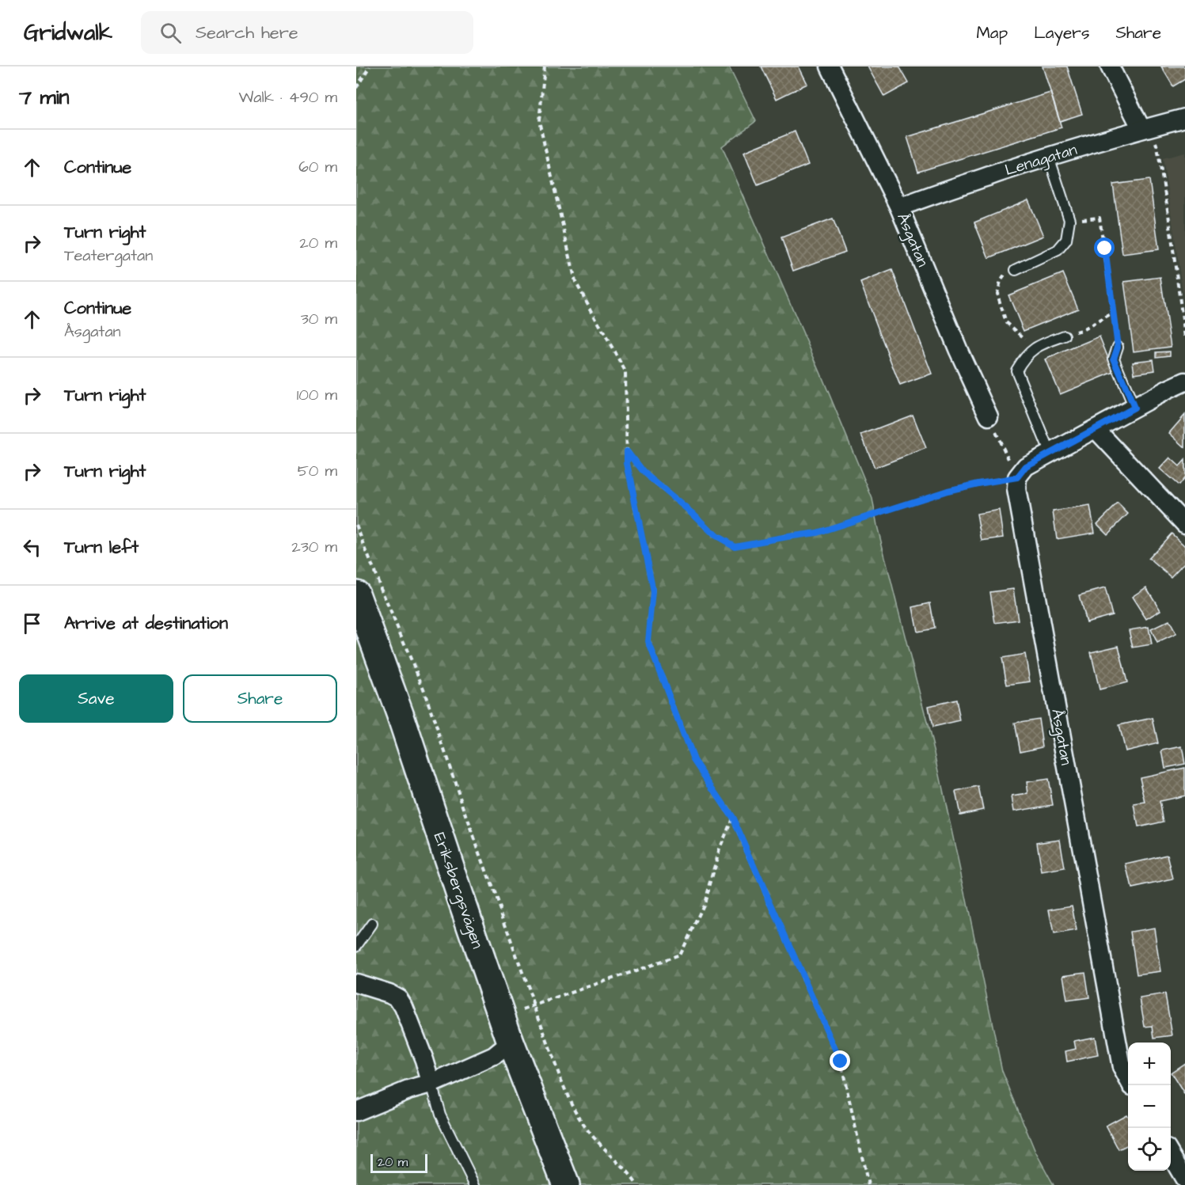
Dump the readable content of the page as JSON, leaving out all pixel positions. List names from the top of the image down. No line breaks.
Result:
{"streets":{"main road":["Eriksbergsvägen"],"street":["Lenagatan","Åsgatan"]},"crossings":[["Lenagatan","Åsgatan"]],"scale_bar":"20 m","page":{"header":"Gridwalk","search":"Search here","nav":["Map","Layers","Share"],"heading":["7 min","Walk · 490 m"],"list":[["Continue","60 m"],["Turn right","Teatergatan","20 m"],["Continue","Åsgatan","30 m"],["Turn right","100 m"],["Turn right","50 m"],["Turn left","230 m"],"Arrive at destination"],"buttons":["Save","Share"],"map_buttons":["+","−"],"scale":"20 m"}}
